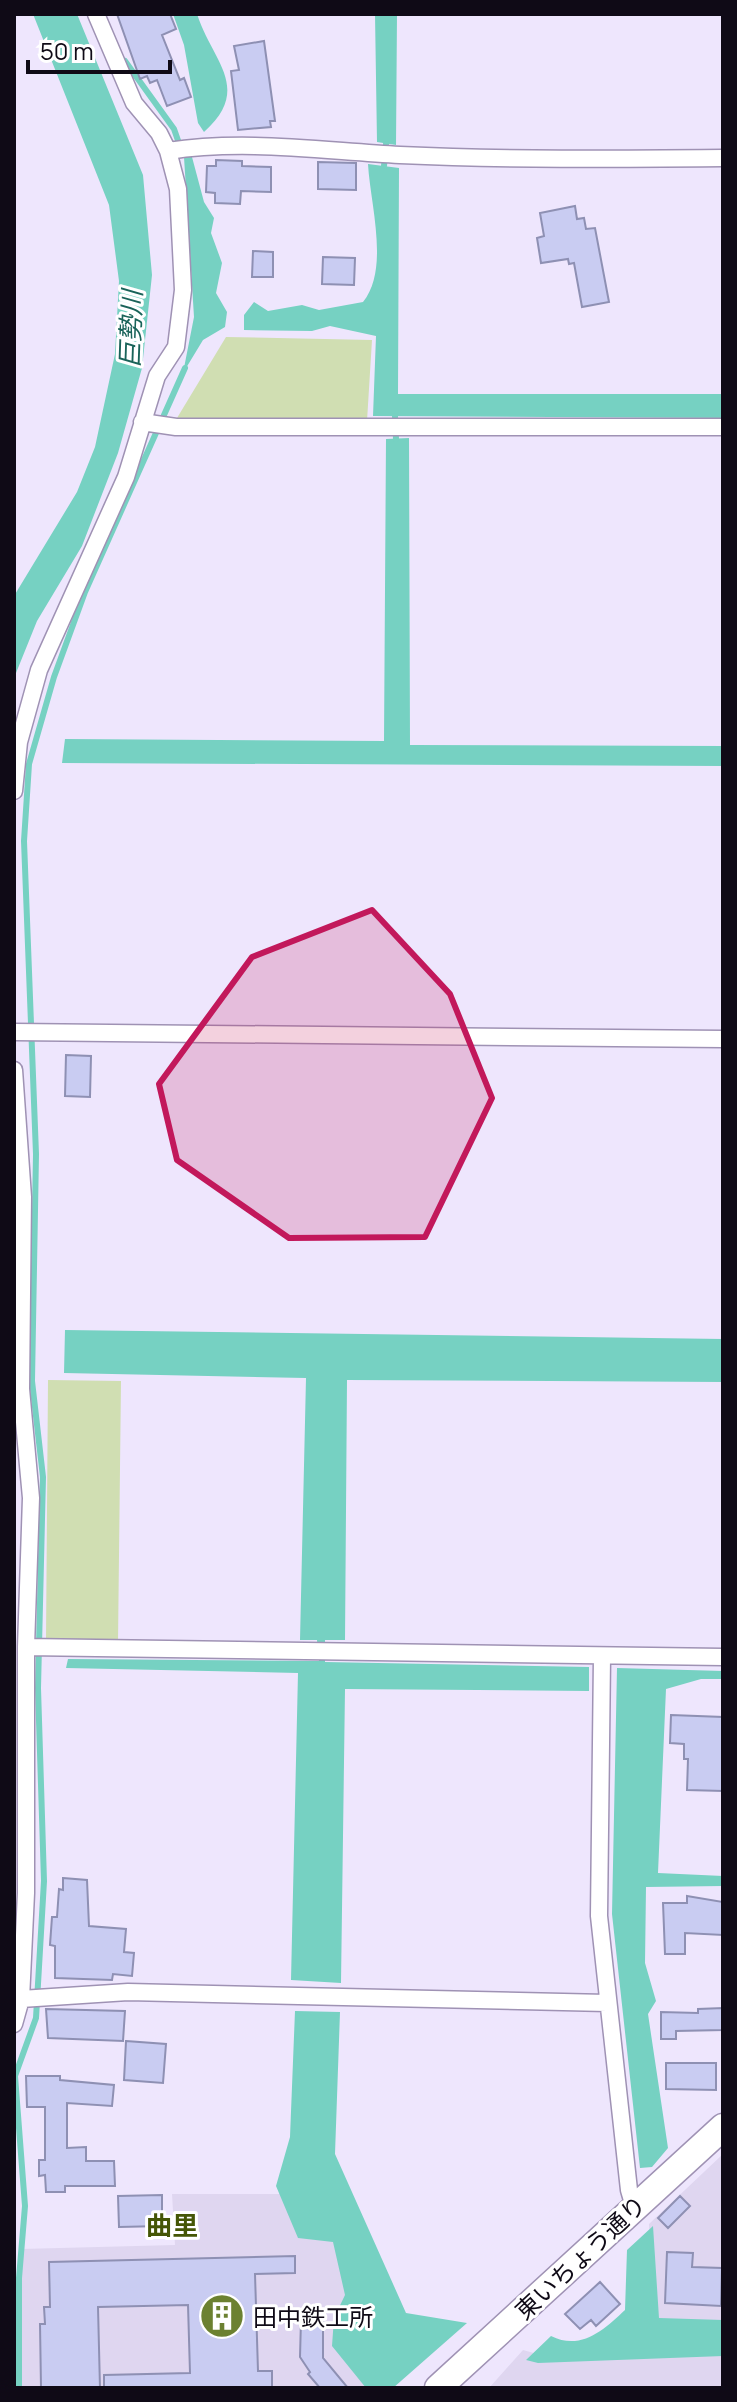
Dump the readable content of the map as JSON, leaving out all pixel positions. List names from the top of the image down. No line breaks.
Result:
{"streets":{"main road":["東いちょう通り"]},"districts":["曲里"],"water":["巨勢川"],"places":{"building":["田中鉄工所"]},"scale_bar":"50 m"}
